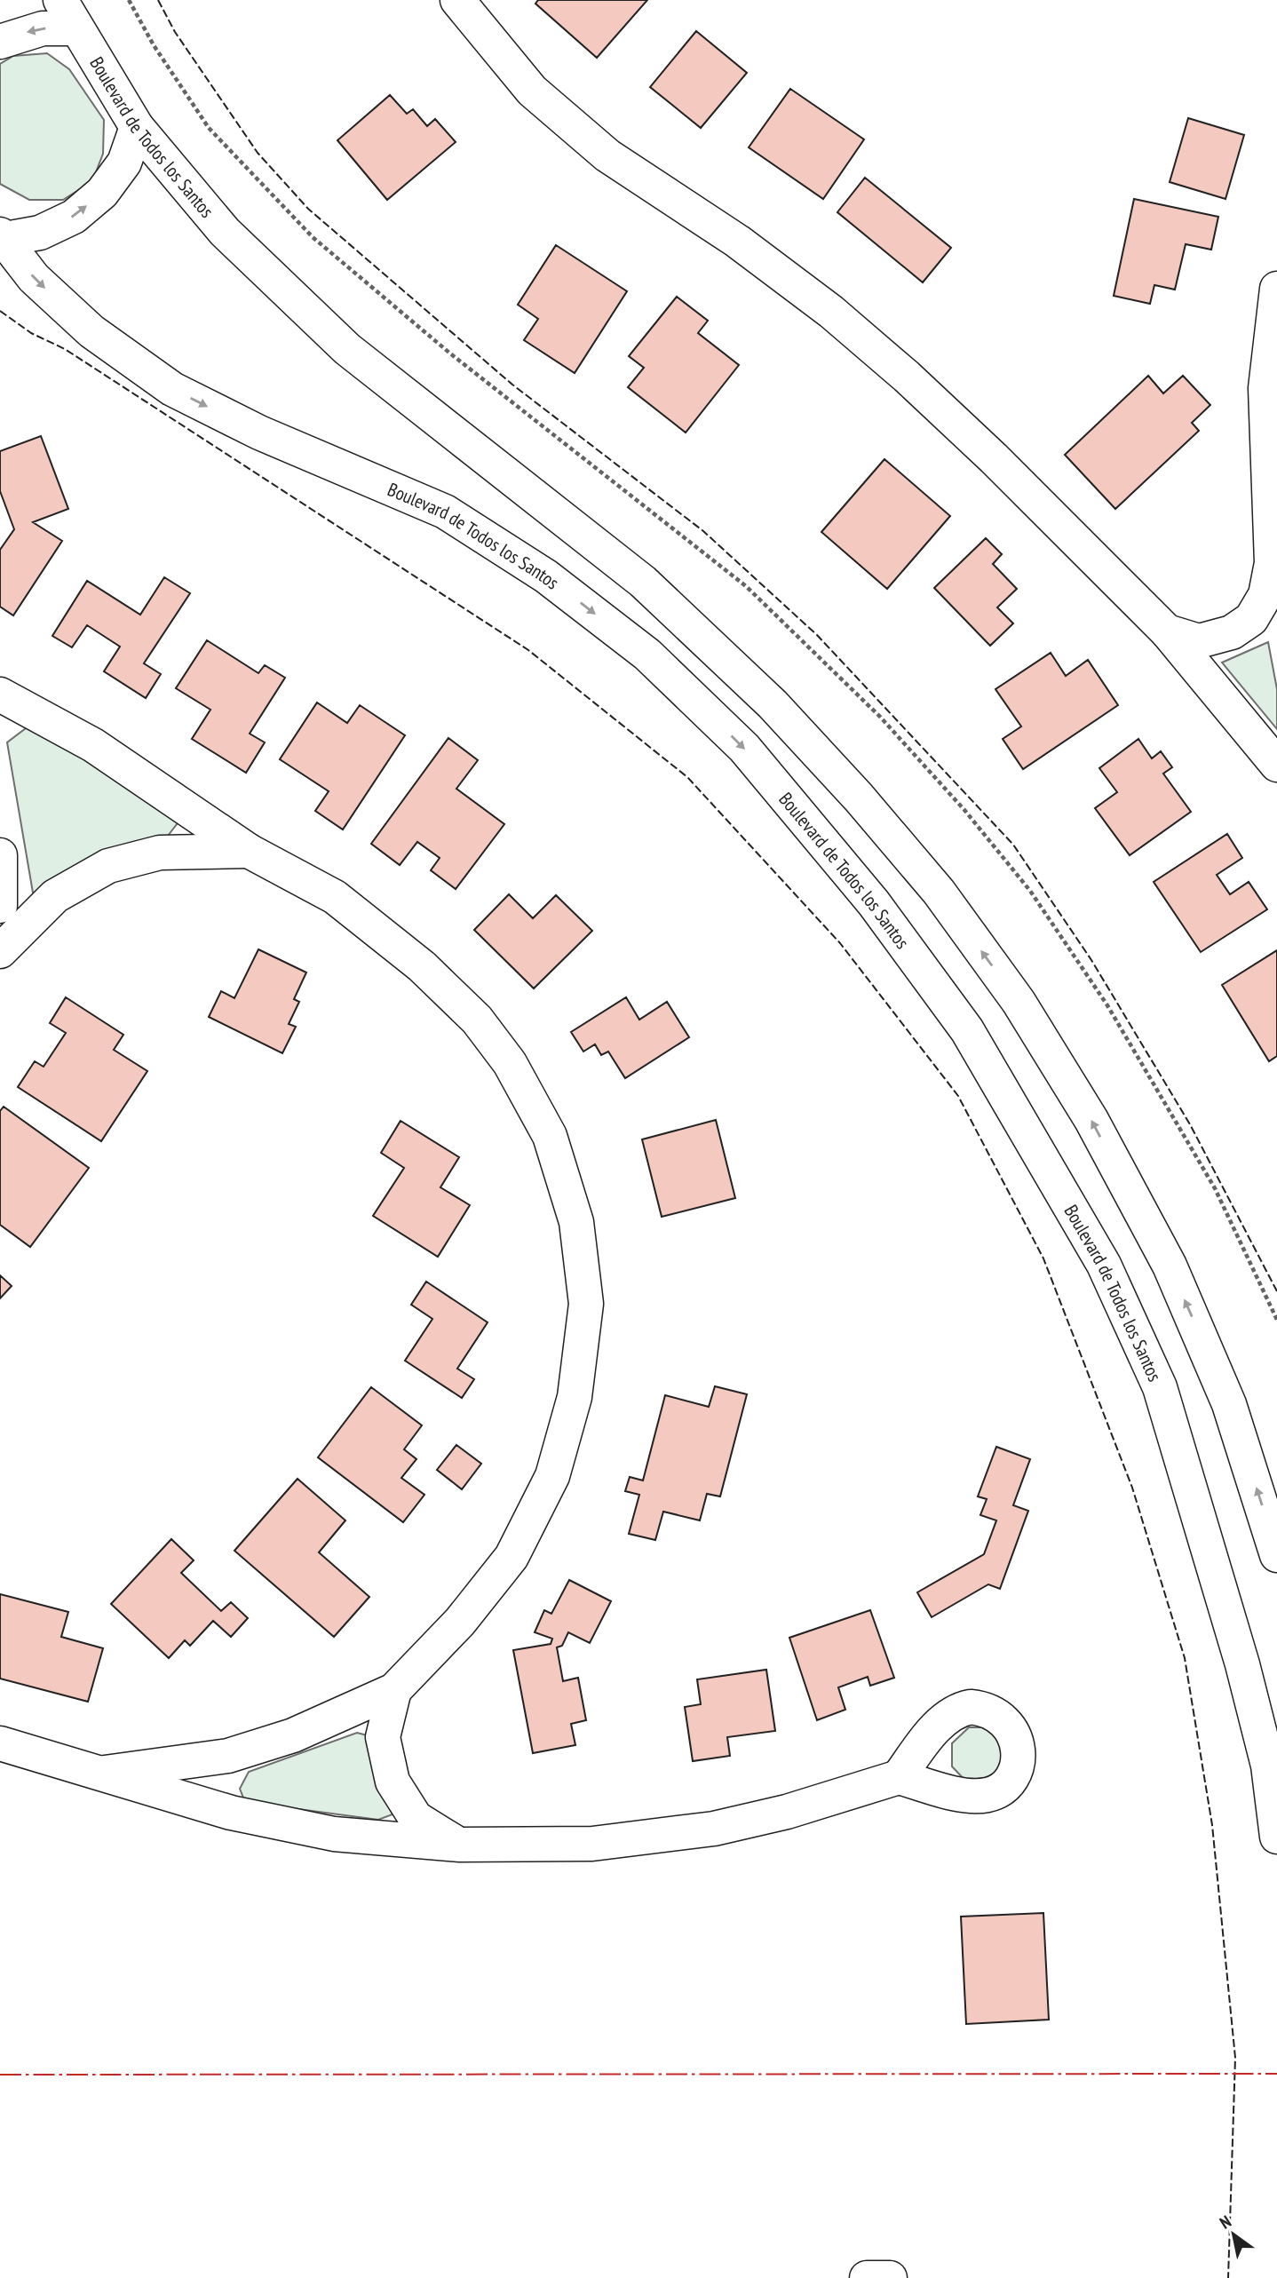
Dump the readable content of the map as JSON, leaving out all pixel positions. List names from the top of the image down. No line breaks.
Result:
{"streets":{"street":["Boulevard de Todos los Santos"]},"north":"top left"}
